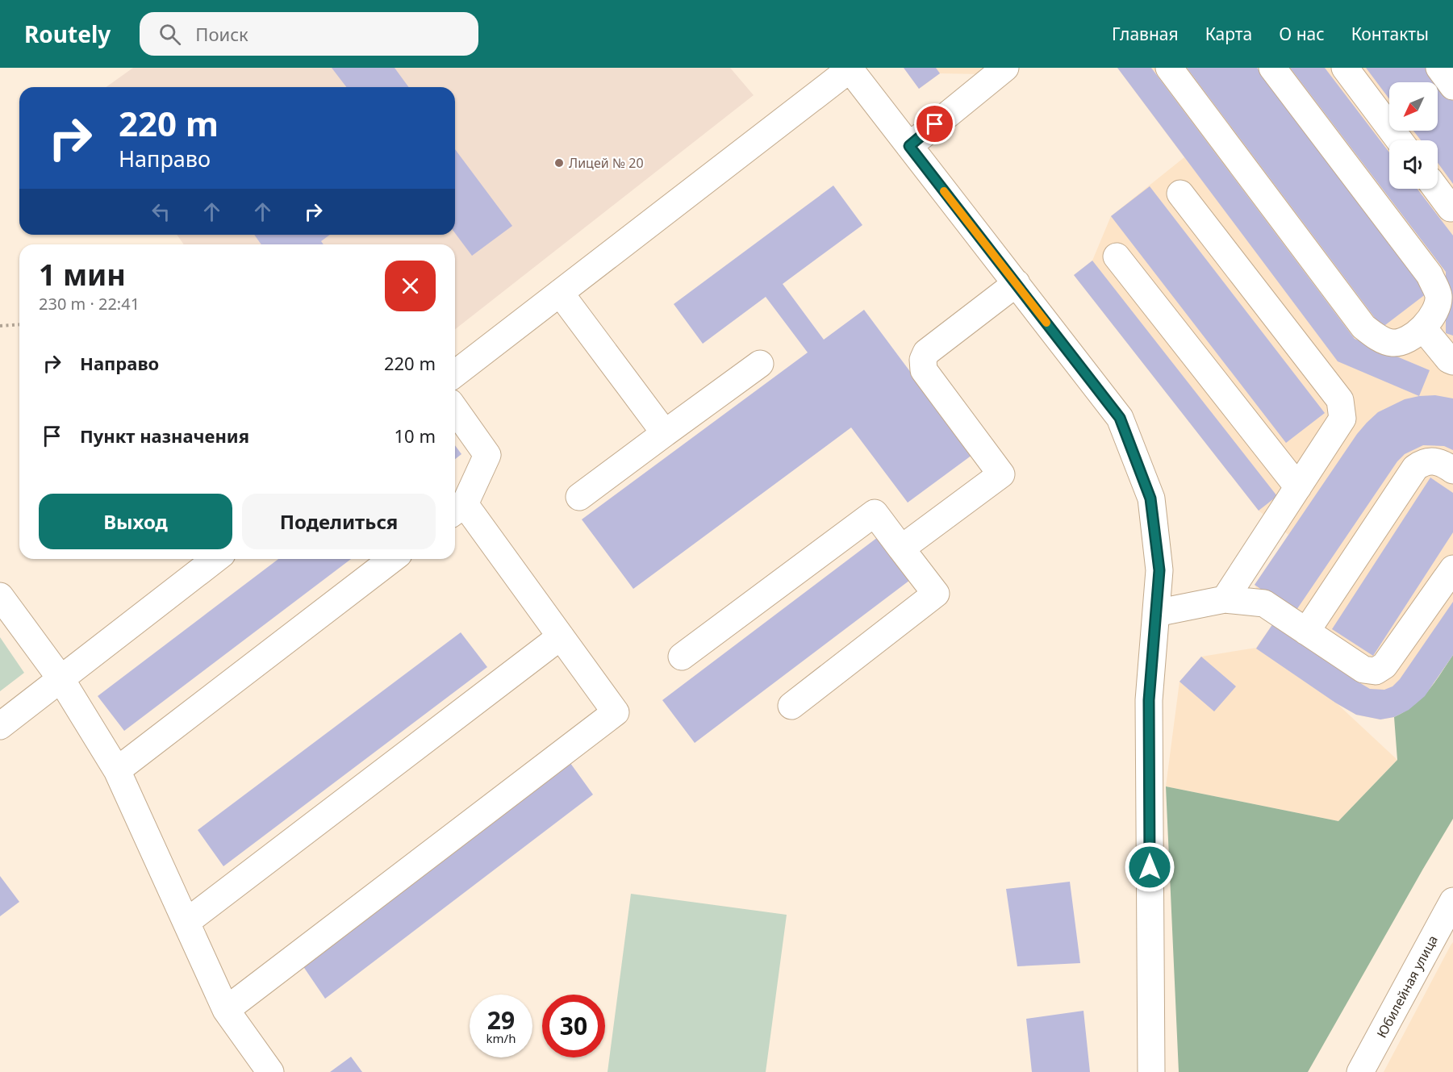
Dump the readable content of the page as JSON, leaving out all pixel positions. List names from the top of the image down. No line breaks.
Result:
{"streets":{"street":["Юбилейная улица"]},"places":["Лицей № 20"],"north":"bottom left","page":{"header":"Routely","search":"Поиск","nav":["Главная","Карта","О нас","Контакты"],"turn":["220 m","Направо"],"heading":["1 мин","230 m · 22:41"],"list":[{"name":"Направо","value":"220 m"},{"name":"Пункт назначения","value":"10 m"}],"buttons":["Выход","Поделиться"],"speed":"29 km/h","limit":"30"}}
